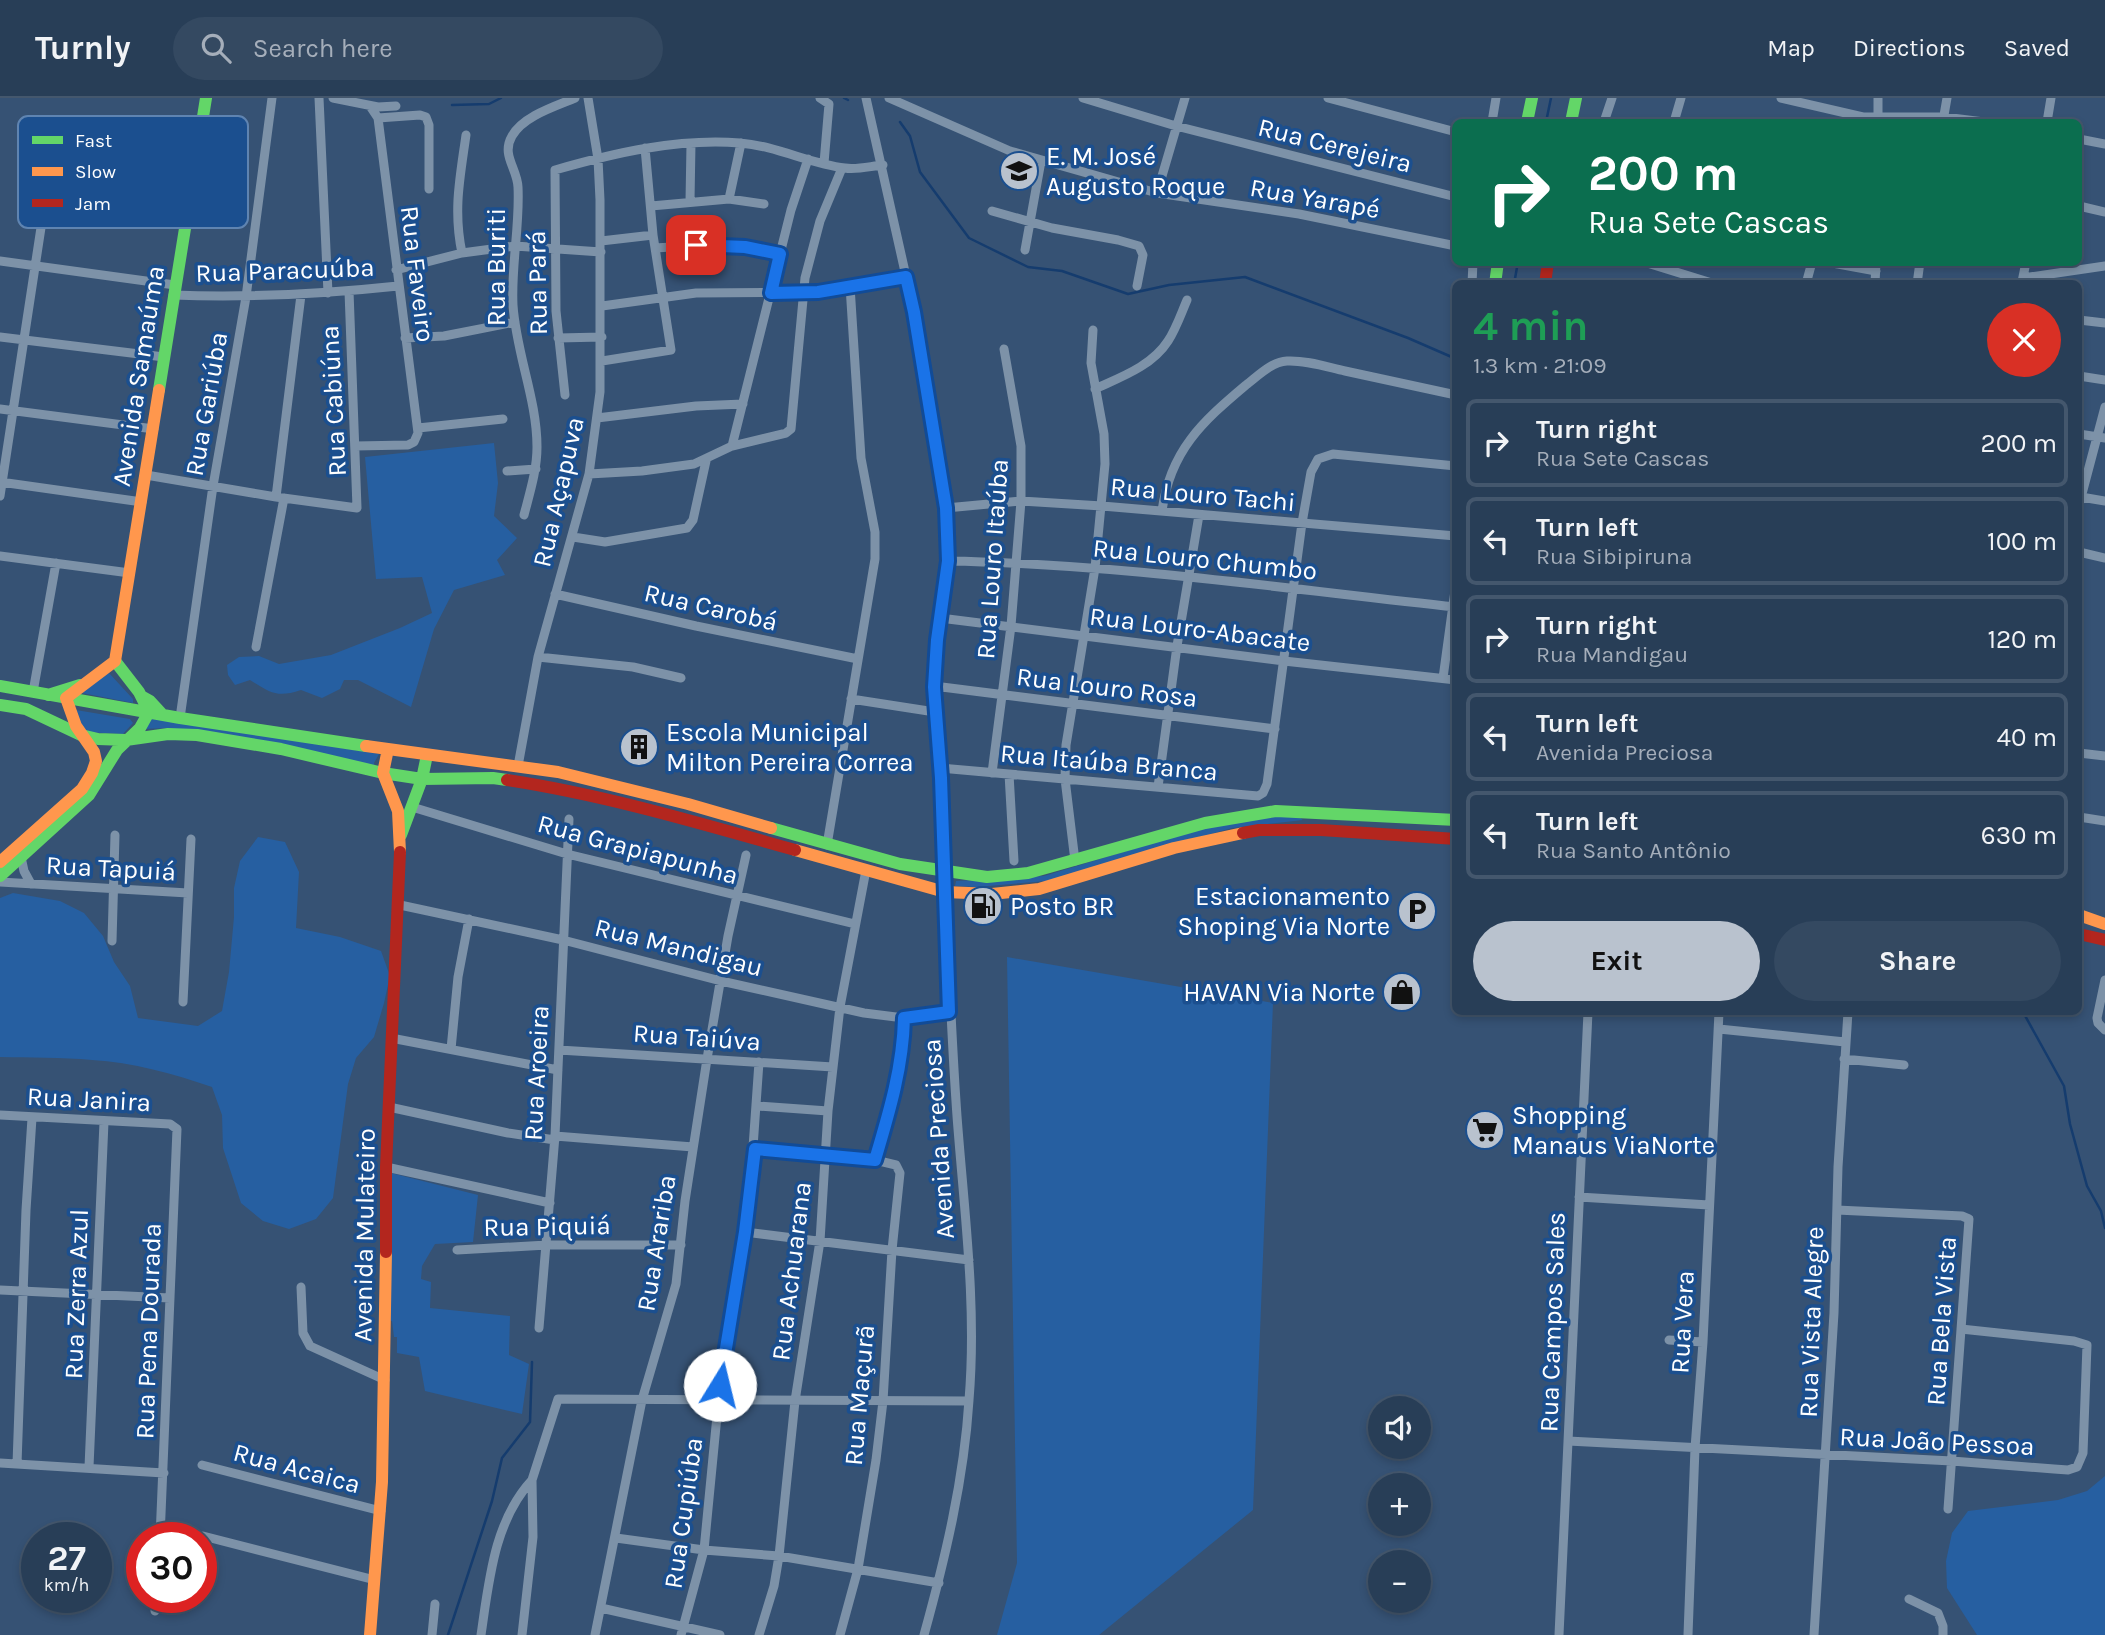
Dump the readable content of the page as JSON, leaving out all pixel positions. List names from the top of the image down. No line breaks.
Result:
{"streets":{"main road":["Avenida Samaúma","Avenida Mulateiro"],"street":["Rua Cerejeira","Rua Yarapé","Rua Buriti","Rua Paracuúba","Rua Faveiro","Rua Pará","Rua Cabiúna","Rua Gariúba","Rua Açapuva","Rua Louro Tachi","Rua Louro Itaúba","Rua Louro Chumbo","Rua Carobá","Rua Louro-Abacate","Rua Louro Rosa","Rua Itaúba Branca","Rua Grapiapunha","Rua Tapuiá","Rua Mandigau","Rua Taiúva","Rua Aroeira","Rua Janira","Avenida Preciosa","Rua Piquiá","Rua Arariba","Rua Achuarana","Rua Zerra Azul","Rua Bela Vista","Rua Campos Sales","Rua Vera","Rua Vista Alegre","Rua Pena Dourada","Rua Maçurã","Rua João Pessoa","Rua Acaica","Rua Cupiúba"]},"crossings":[["Rua Paracuúba","Rua Faveiro"],["Rua Paracuúba","Avenida Samaúma"],["Rua Paracuúba","Rua Cabiúna"],["Rua Paracuúba","Rua Gariúba"],["Rua Pará","Rua Açapuva"],["Rua Açapuva","Rua Carobá"],["Rua Louro Tachi","Rua Louro Itaúba"],["Rua Louro Tachi","Avenida Preciosa"],["Rua Louro Itaúba","Rua Louro Chumbo"],["Rua Louro Itaúba","Rua Louro-Abacate"],["Rua Louro Itaúba","Rua Louro Rosa"],["Rua Louro Itaúba","Rua Itaúba Branca"],["Rua Louro Chumbo","Avenida Preciosa"],["Rua Louro-Abacate","Avenida Preciosa"],["Rua Louro Rosa","Avenida Preciosa"],["Rua Itaúba Branca","Avenida Preciosa"],["Rua Grapiapunha","Rua Aroeira"],["Rua Grapiapunha","Avenida Mulateiro"],["Rua Grapiapunha","Rua Arariba"],["Rua Grapiapunha","Rua Achuarana"],["Rua Mandigau","Rua Aroeira"],["Rua Mandigau","Avenida Preciosa"],["Rua Mandigau","Avenida Mulateiro"],["Rua Mandigau","Rua Arariba"],["Rua Mandigau","Rua Achuarana"],["Rua Taiúva","Rua Aroeira"],["Rua Taiúva","Rua Arariba"],["Rua Taiúva","Rua Achuarana"],["Rua Taiúva","Rua Cupiúba"],["Rua Aroeira","Rua Piquiá"],["Rua Janira","Rua Zerra Azul"],["Rua Janira","Rua Pena Dourada"],["Rua Piquiá","Rua Arariba"],["Avenida Mulateiro","Rua Acaica"],["Rua Bela Vista","Rua Vista Alegre"],["Rua Bela Vista","Rua João Pessoa"],["Rua Campos Sales","Rua João Pessoa"],["Rua Vera","Rua João Pessoa"],["Rua Vista Alegre","Rua João Pessoa"]],"places":{"school or university":["E. M. José Augusto Roque"],"building":["Escola Municipal Milton Pereira Correa"],"fuel station":["Posto BR"],"parking":["Estacionamento Shoping Via Norte"],"shop":["HAVAN Via Norte"],"supermarket":["Shopping Manaus ViaNorte"]},"legend":["Fast","Slow","Jam"],"page":{"header":"Turnly","search":"Search here","nav":["Map","Directions","Saved"],"turn":["200 m","Rua Sete Cascas"],"heading":["4 min","1.3 km · 21:09"],"list":[{"name":"Turn right","note":"Rua Sete Cascas","value":"200 m"},{"name":"Turn left","note":"Rua Sibipiruna","value":"100 m"},{"name":"Turn right","note":"Rua Mandigau","value":"120 m"},{"name":"Turn left","note":"Avenida Preciosa","value":"40 m"},{"name":"Turn left","note":"Rua Santo Antônio","value":"630 m"}],"buttons":["Exit","Share"],"map_buttons":["+","−"],"speed":"27 km/h","limit":"30"}}
